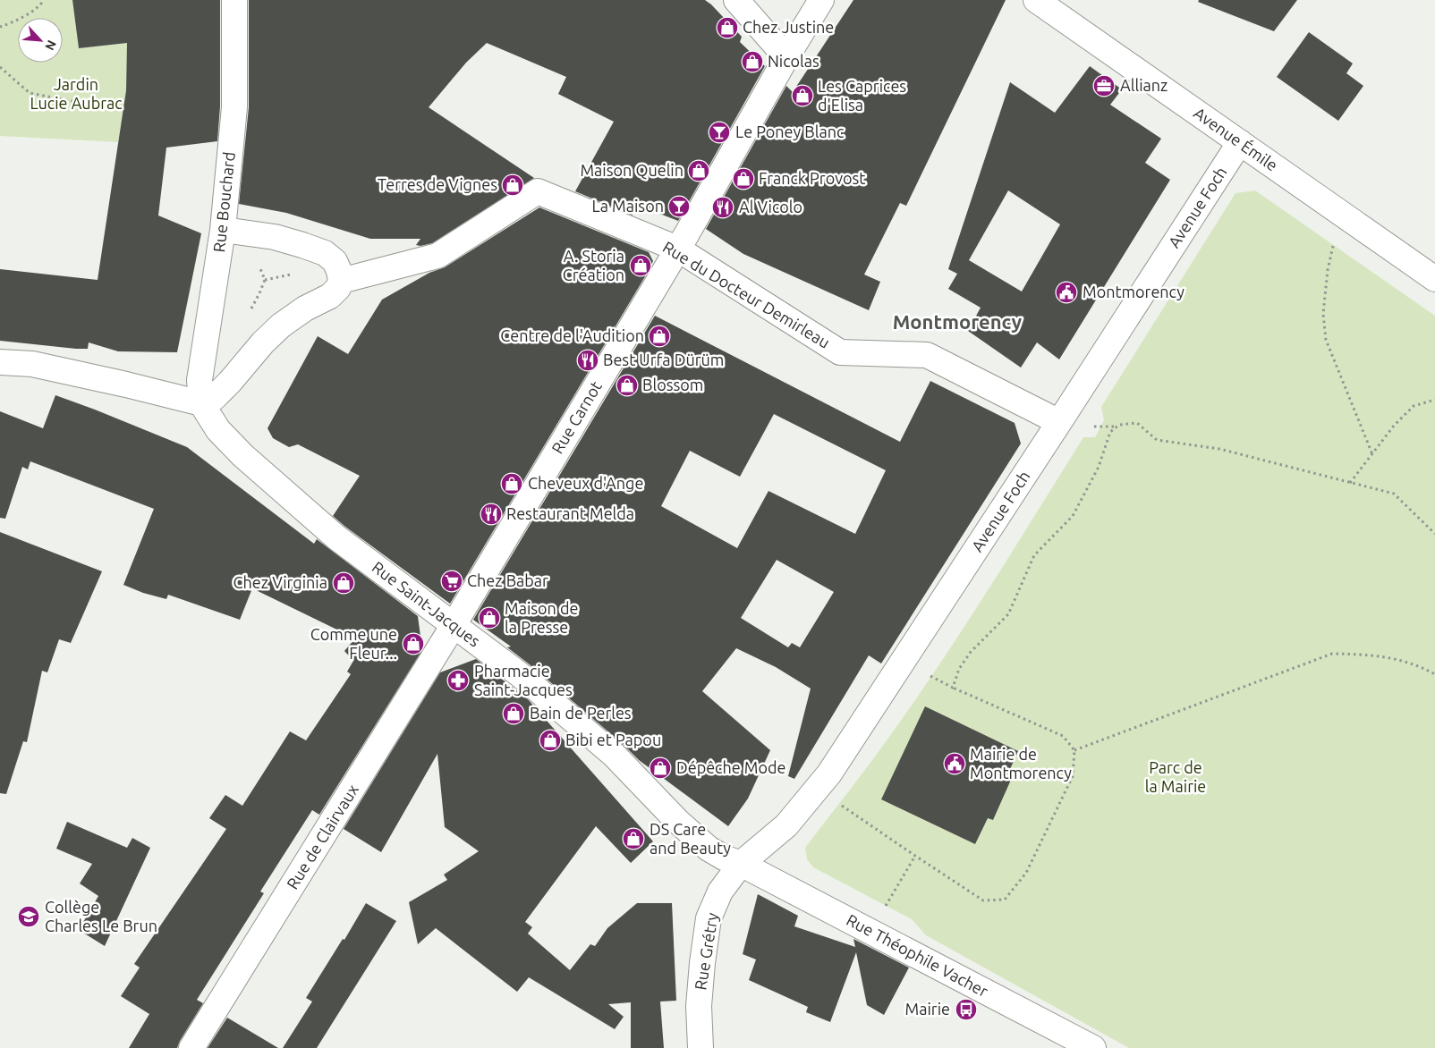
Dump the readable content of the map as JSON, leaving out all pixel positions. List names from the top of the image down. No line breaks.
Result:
{"streets":{"street":["Avenue Émile","Rue Bouchard","Avenue Foch","Rue du Docteur Demirleau","Rue Carnot","Rue Saint-Jacques","Rue de Clairvaux","Rue Grétry","Rue Théophile Vacher"]},"crossings":[["Avenue Émile","Avenue Foch"],["Rue Bouchard","Rue Saint-Jacques"],["Avenue Foch","Rue du Docteur Demirleau"],["Avenue Foch","Rue Saint-Jacques"],["Avenue Foch","Rue Grétry"],["Avenue Foch","Rue Théophile Vacher"],["Rue du Docteur Demirleau","Rue Carnot"],["Rue Carnot","Rue Saint-Jacques"],["Rue Carnot","Rue de Clairvaux"],["Rue Saint-Jacques","Rue de Clairvaux"],["Rue Saint-Jacques","Rue Grétry"],["Rue Saint-Jacques","Rue Théophile Vacher"],["Rue Grétry","Rue Théophile Vacher"]],"districts":["Montmorency"],"parks":["Jardin Lucie Aubrac","Parc de la Mairie"],"places":{"shop":["Chez Justine","Nicolas","Les Caprices d'Elisa","Maison Quelin","Franck Provost","Terres de Vignes","A. Storia Création","Centre de l'Audition","Blossom","Cheveux d'Ange","Chez Virginia","Maison de la Presse","Comme une Fleur...","Bain de Perles","Bibi et Papou","Dépêche Mode","DS Care and Beauty"],"office":["Allianz"],"bar":["Le Poney Blanc","La Maison"],"restaurant":["Al Vicolo","Best Urfa Dürüm","Restaurant Melda"],"public building":["Montmorency","Mairie de Montmorency"],"supermarket":["Chez Babar"],"pharmacy":["Pharmacie Saint-Jacques"],"school or university":["Collège Charles Le Brun"],"bus stop":["Mairie"]},"north":"bottom right"}
